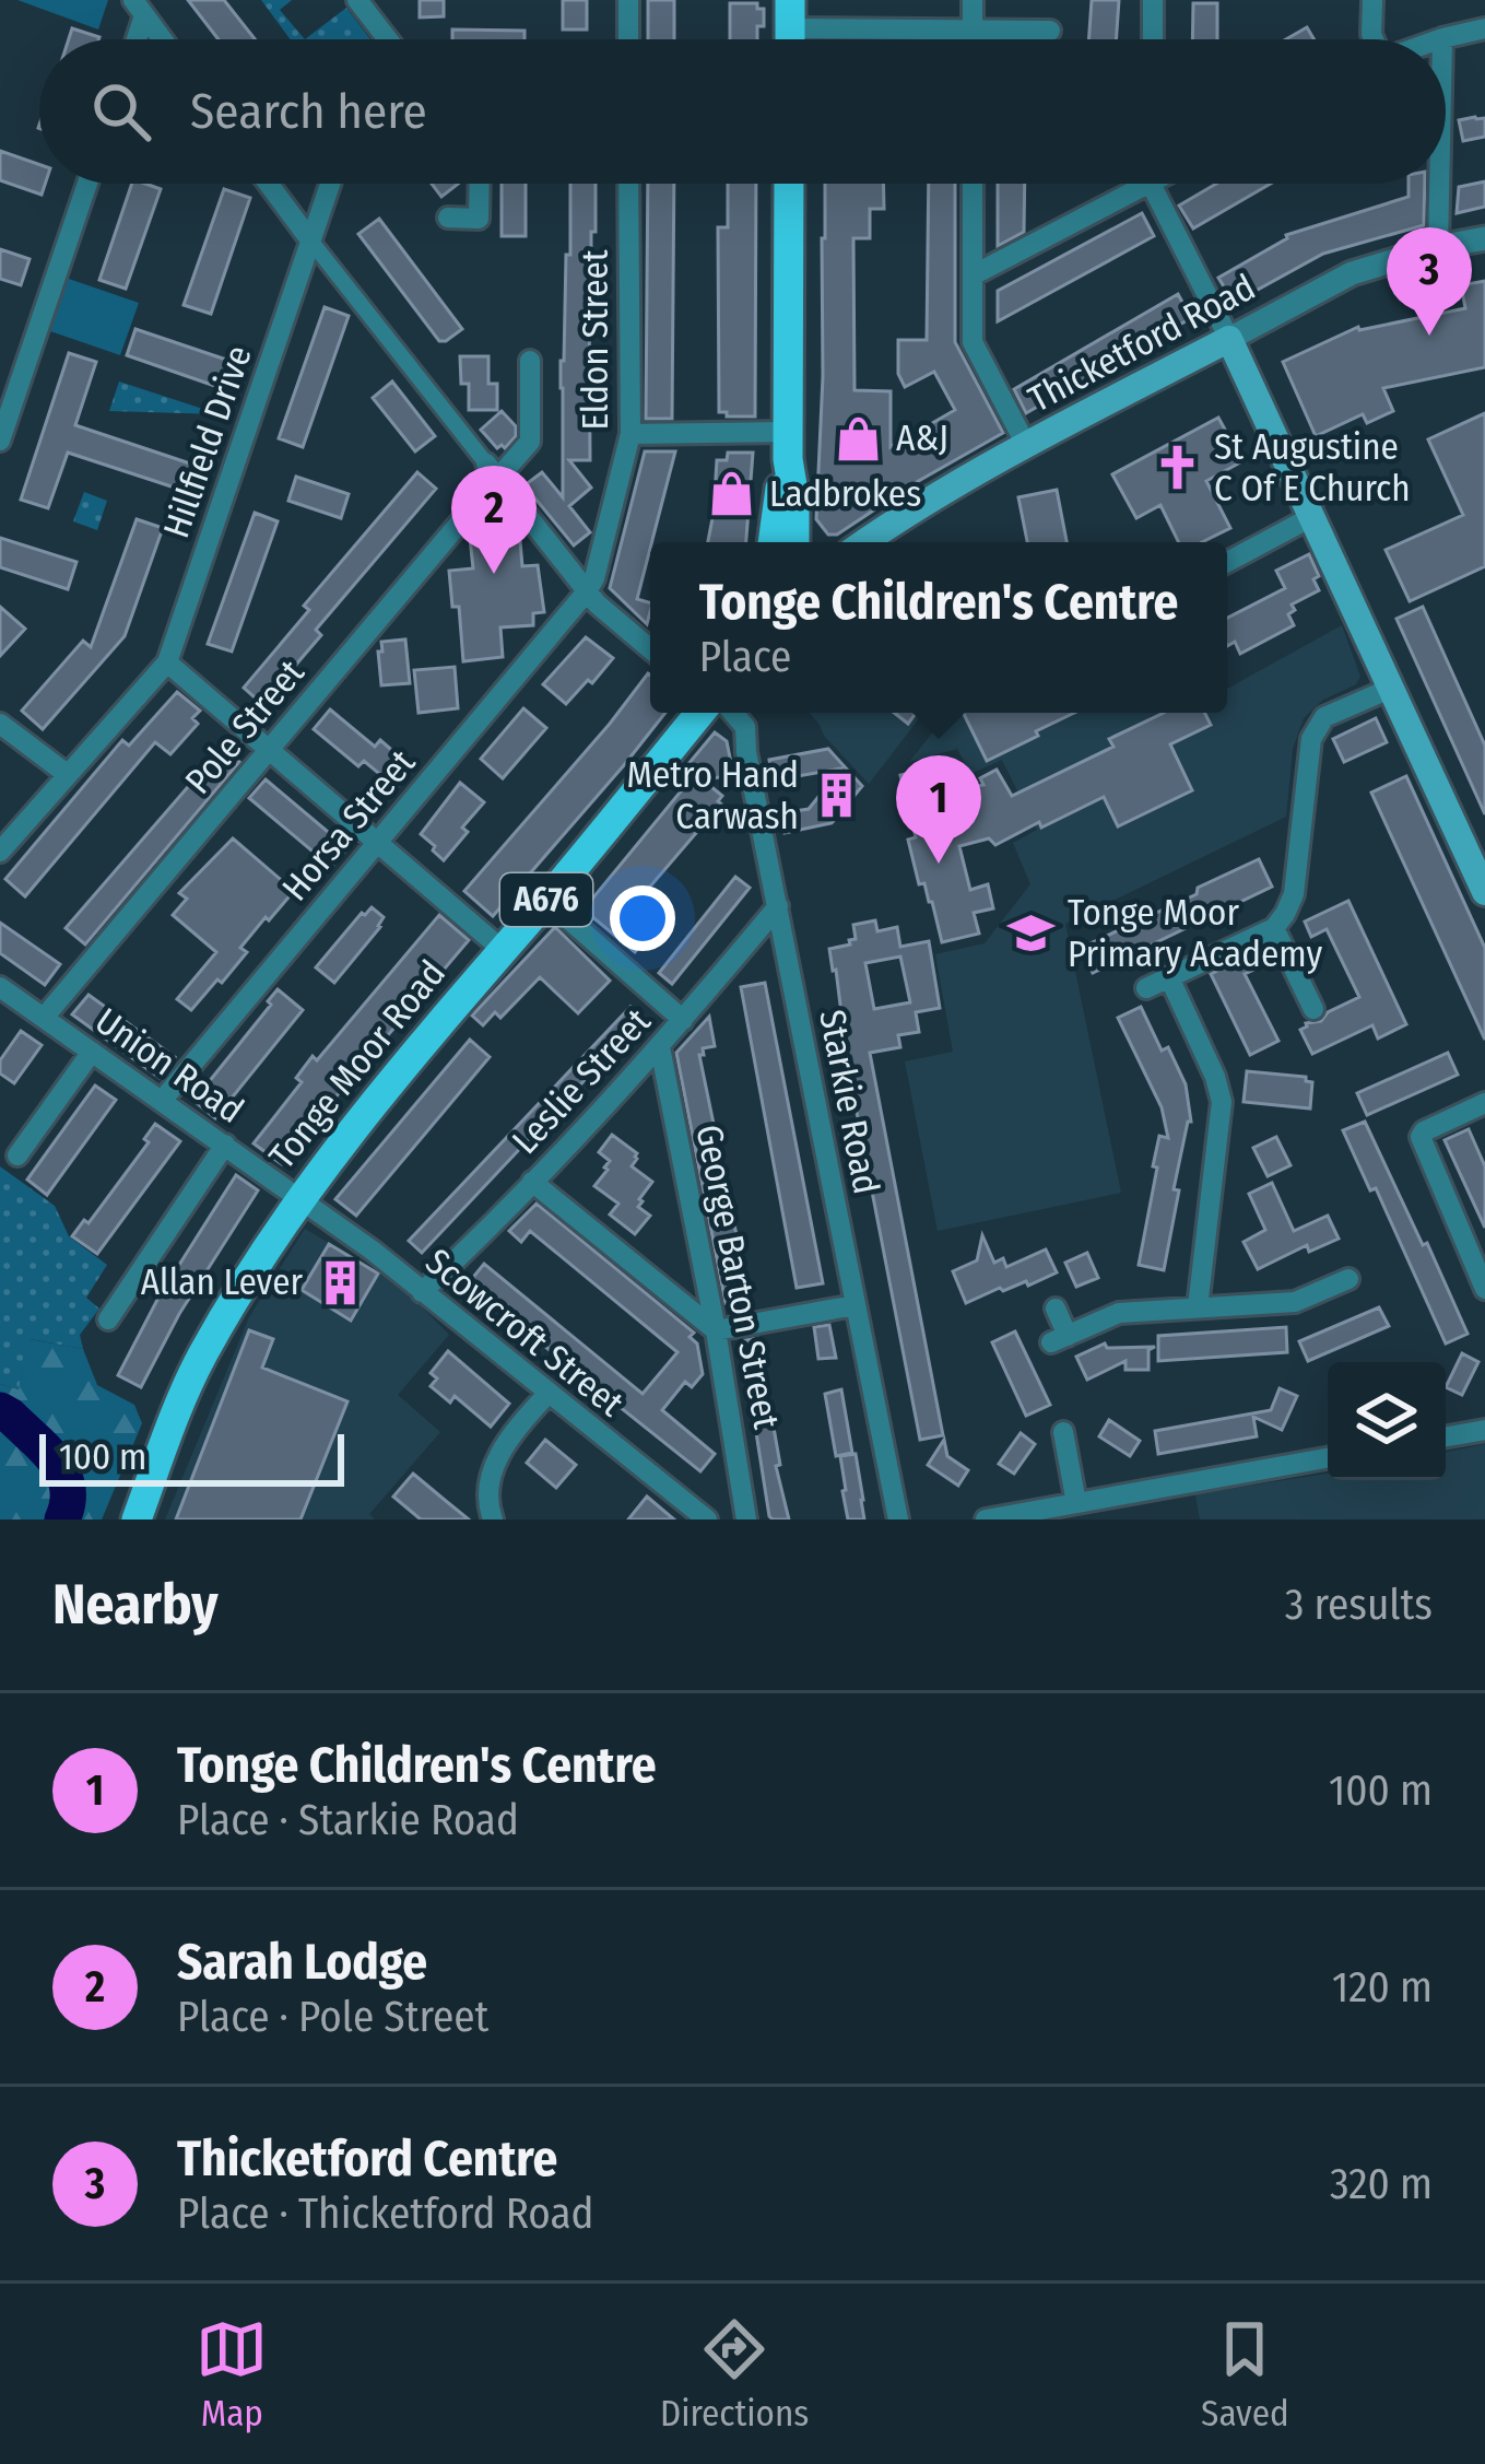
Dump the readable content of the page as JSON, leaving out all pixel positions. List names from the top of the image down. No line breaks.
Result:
{"streets":{"main road":["Thicketford Road","A676","Tonge Moor Road"],"street":["Eldon Street","Hillfield Drive","Pole Street","Horsa Street","Union Road","Leslie Street","Starkie Road","George Barton Street","Scowcroft Street"]},"crossings":[["Eldon Street","Horsa Street"],["Pole Street","Union Road"],["Horsa Street","Union Road"],["Tonge Moor Road","Union Road"],["Tonge Moor Road","Scowcroft Street"],["Union Road","Scowcroft Street"],["Leslie Street","Starkie Road"],["Leslie Street","George Barton Street"],["Leslie Street","Scowcroft Street"]],"places":{"shop":["A&J","Ladbrokes"],"church":["St Augustine C Of E Church"],"building":["Metro Hand Carwash","Allan Lever"],"school or university":["Tonge Moor Primary Academy"]},"scale_bar":"100 m","page":{"search":"Search here","pins":["3","2","1"],"popup":["Tonge Children's Centre","Place"],"scale":"100 m","heading":["Nearby","3 results"],"list":[{"mark":"1","name":"Tonge Children's Centre","note":"Place · Starkie Road","value":"100 m"},{"mark":"2","name":"Sarah Lodge","note":"Place · Pole Street","value":"120 m"},{"mark":"3","name":"Thicketford Centre","note":"Place · Thicketford Road","value":"320 m"}],"nav":["Map","Directions","Saved"]}}
